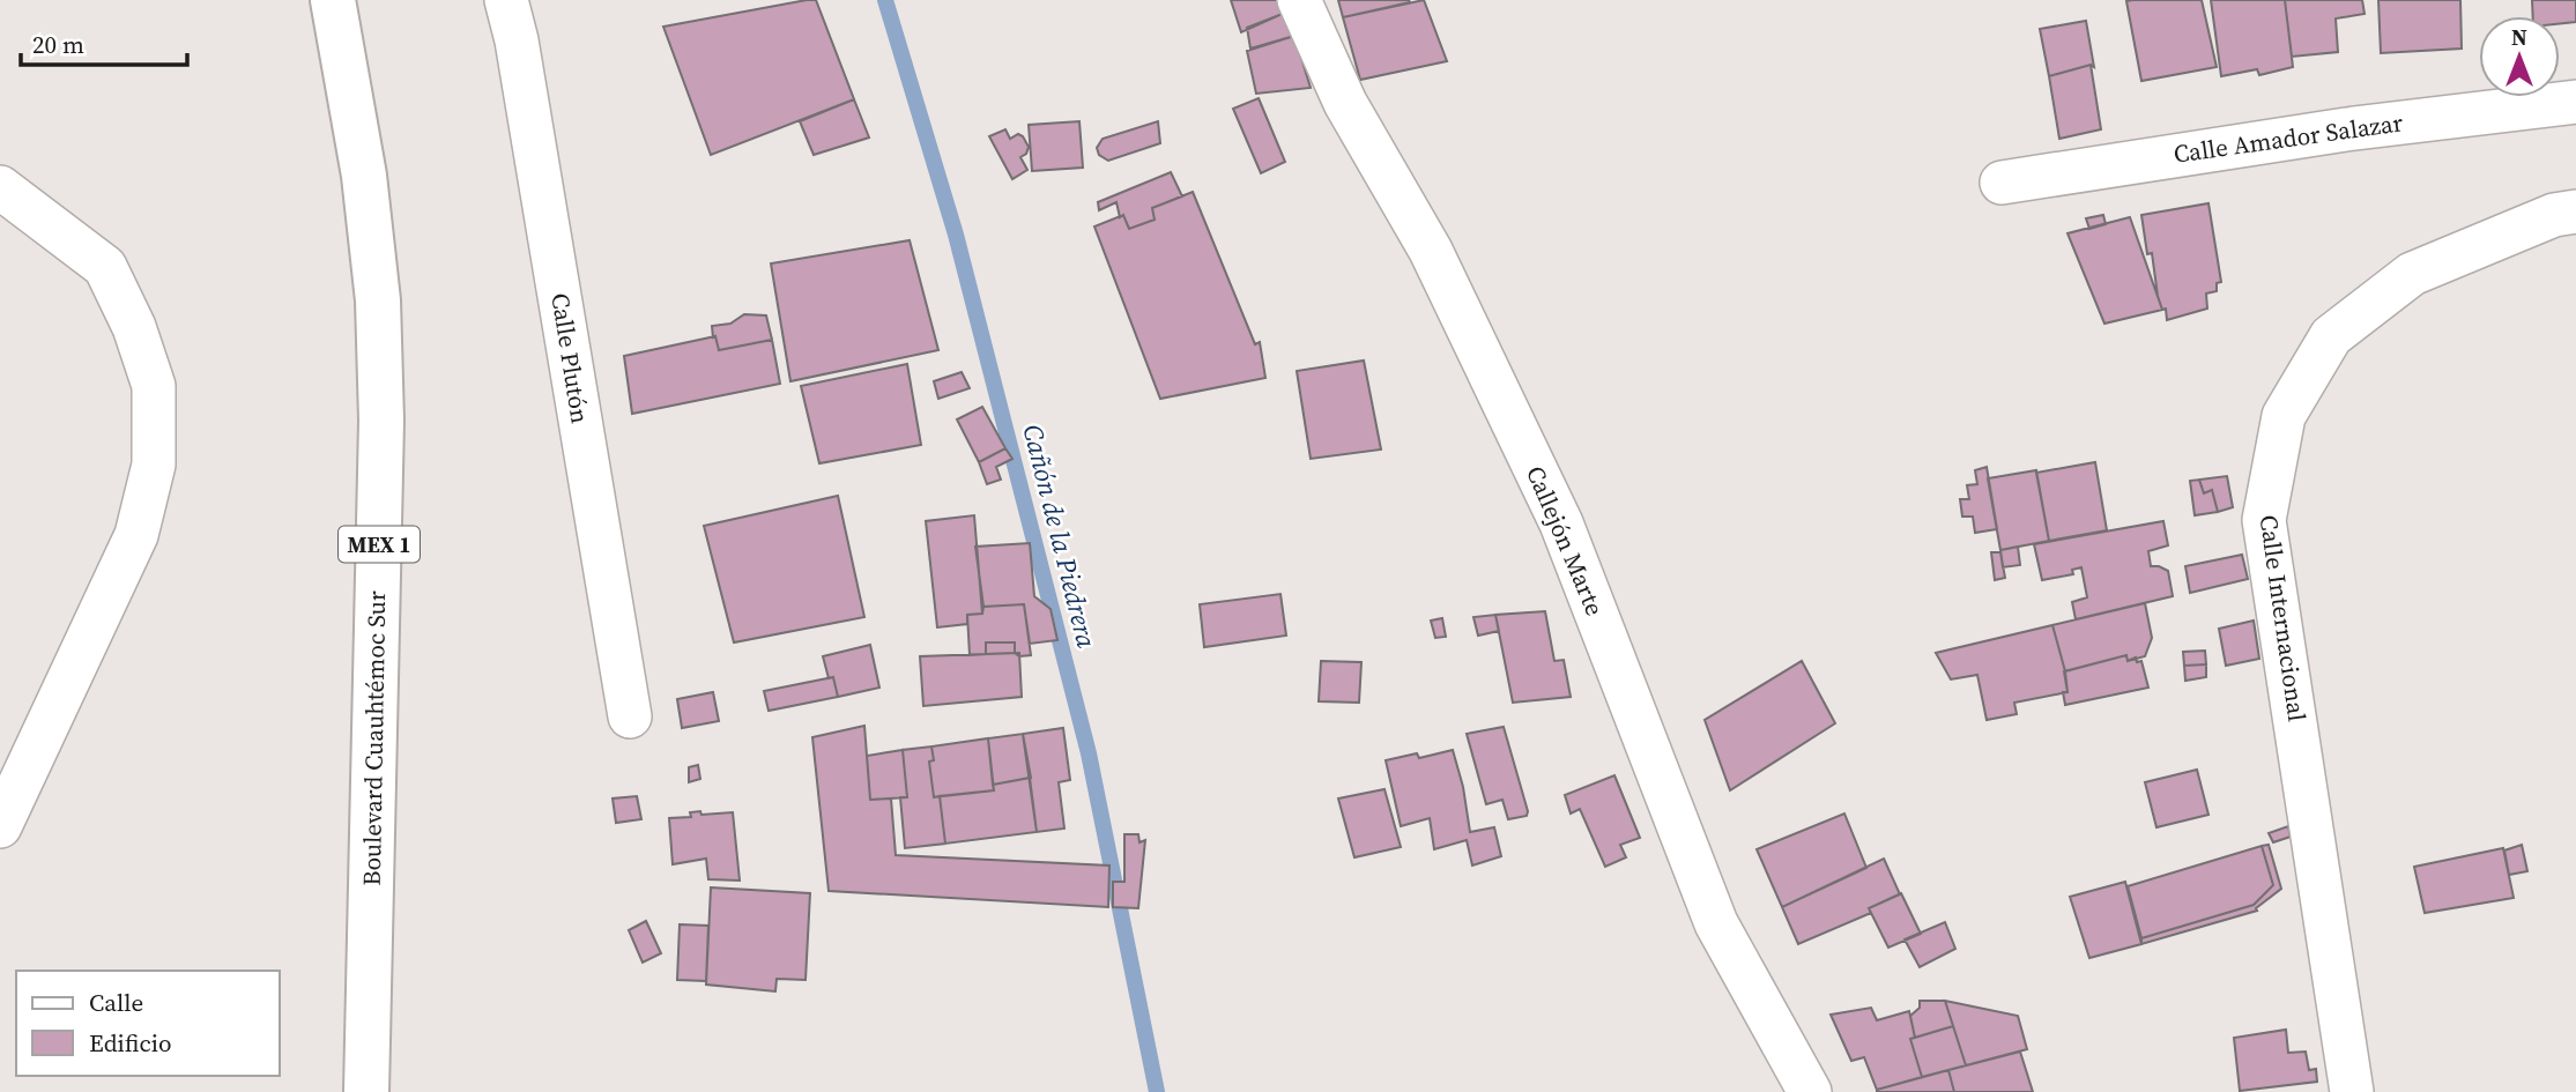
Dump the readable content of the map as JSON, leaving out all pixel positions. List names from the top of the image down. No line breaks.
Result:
{"streets":{"main road":["MEX 1","Boulevard Cuauhtémoc Sur"],"street":["Calle Amador Salazar","Calle Plutón","Callejón Marte","Calle Internacional"]},"water":["Cañón de la Piedrera"],"legend":["Calle","Edificio"],"scale_bar":"20 m","north":"top"}
